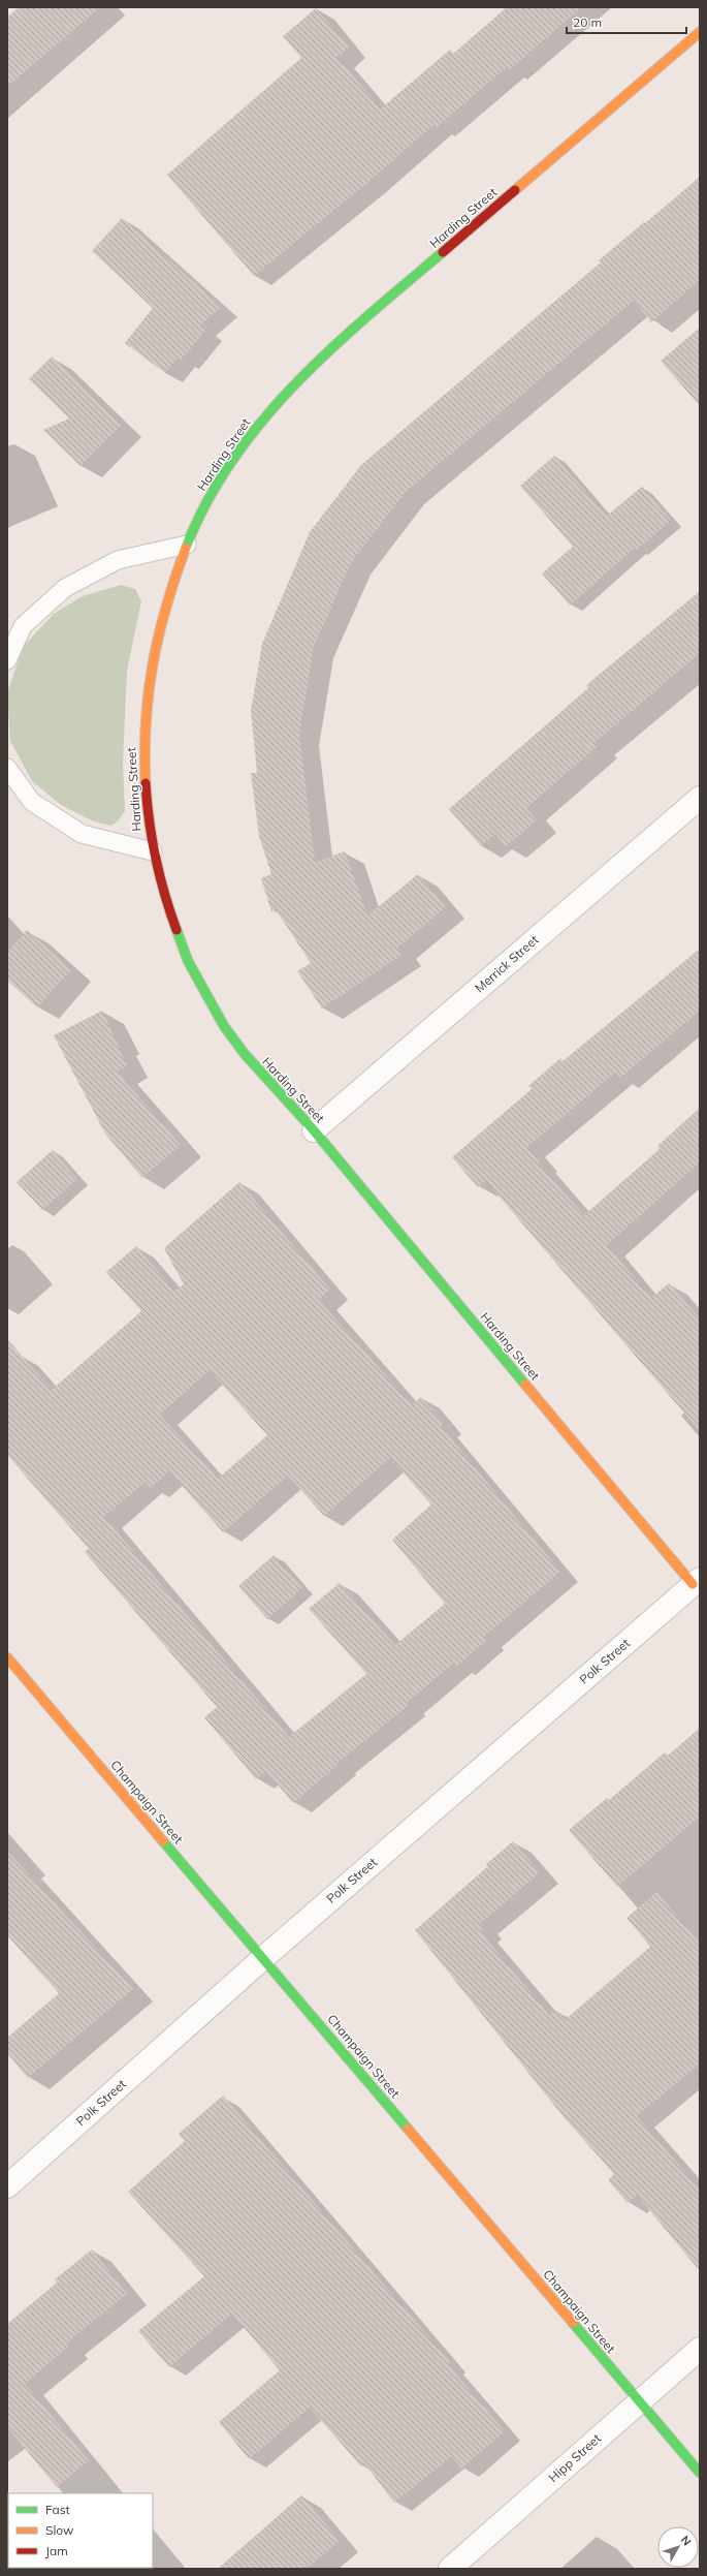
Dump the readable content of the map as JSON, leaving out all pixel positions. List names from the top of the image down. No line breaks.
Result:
{"streets":{"street":["Harding Street","Merrick Street","Polk Street","Champaign Street","Hipp Street"]},"crossings":[["Harding Street","Merrick Street"],["Harding Street","Polk Street"],["Polk Street","Champaign Street"],["Champaign Street","Hipp Street"]],"legend":["Fast","Slow","Jam"],"scale_bar":"20 m","north":"top right"}
